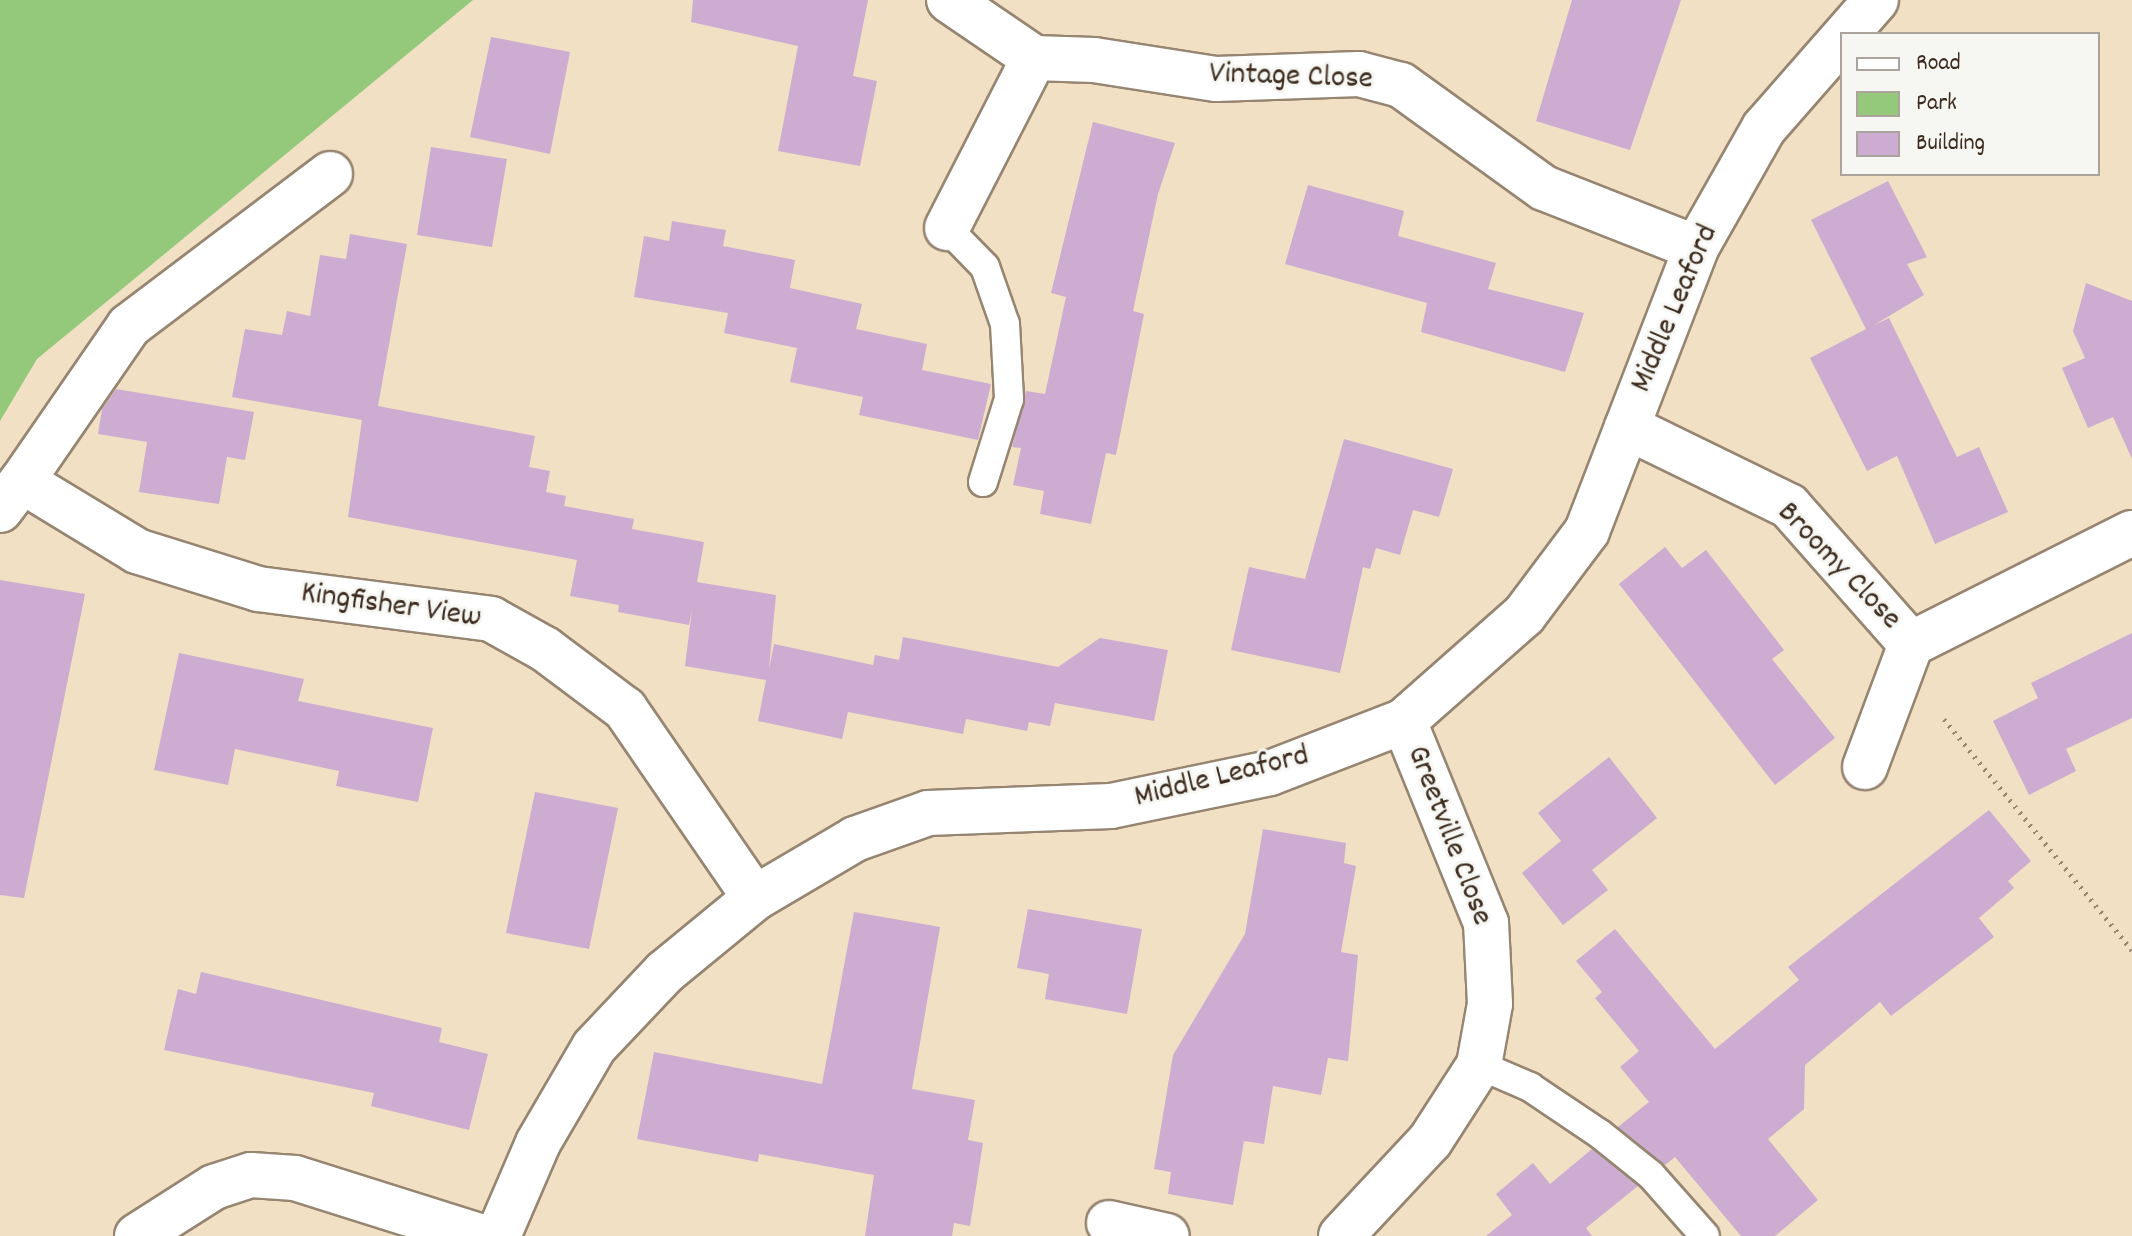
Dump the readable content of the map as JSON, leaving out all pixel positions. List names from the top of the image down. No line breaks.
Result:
{"streets":{"street":["Vintage Close","Middle Leaford","Broomy Close","Kingfisher View","Greetville Close"]},"crossings":[["Vintage Close","Middle Leaford"],["Middle Leaford","Broomy Close"],["Middle Leaford","Kingfisher View"],["Middle Leaford","Greetville Close"]],"legend":["Road","Park","Building"]}
